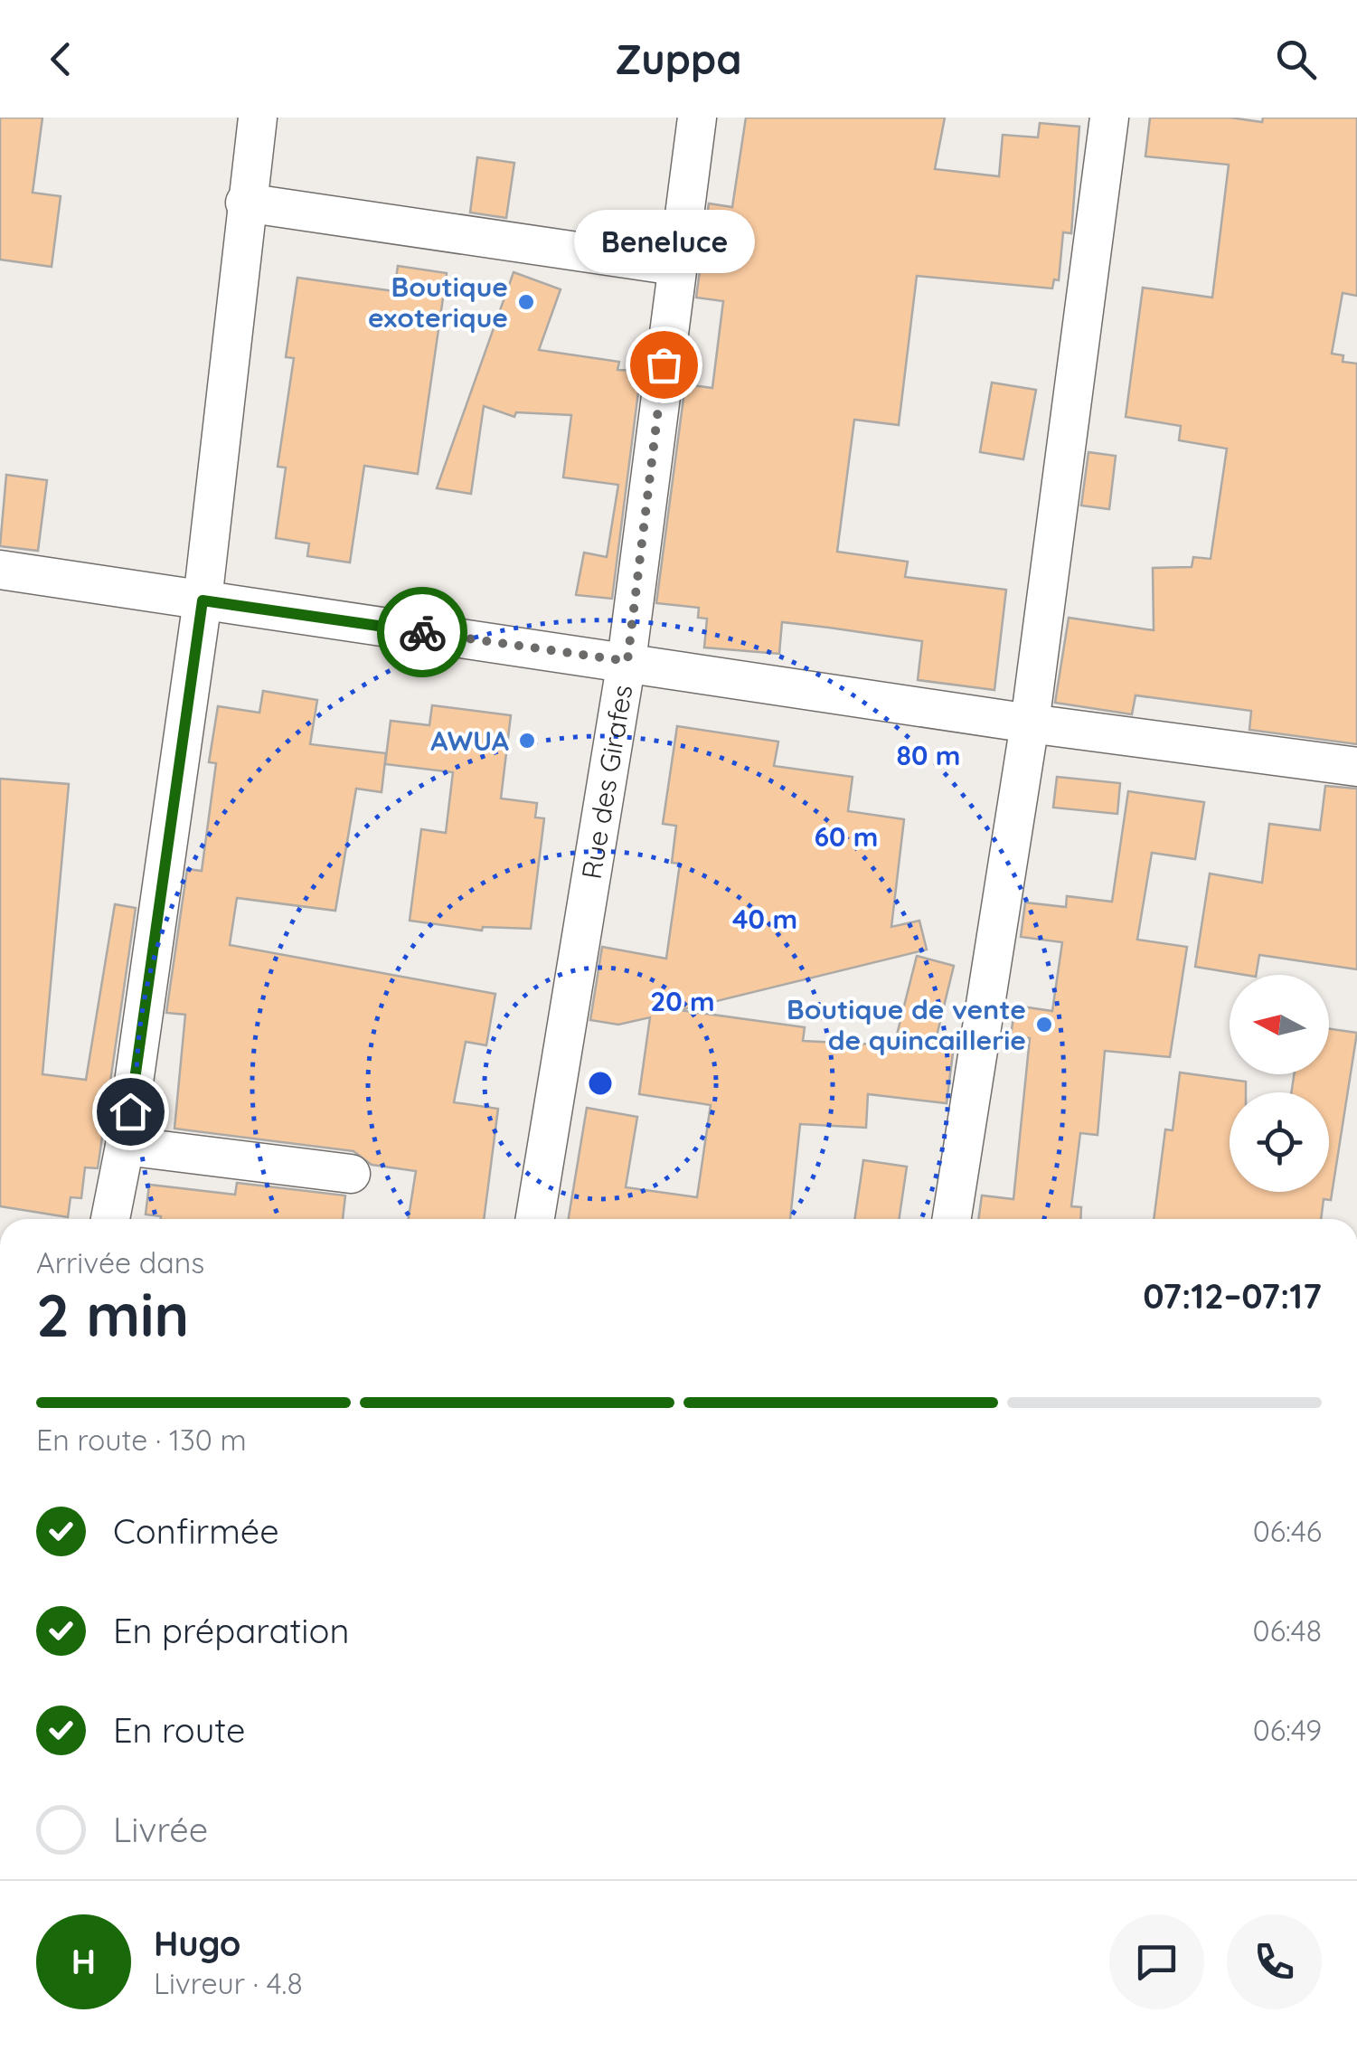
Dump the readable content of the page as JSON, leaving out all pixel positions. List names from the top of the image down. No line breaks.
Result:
{"streets":{"street":["Rue des Girafes"]},"places":["Boutique exoterique","Beneluce","AWUA","Boutique de vente de quincaillerie"],"north":"left","page":{"header":"Zuppa","bubble":"Beneluce","heading":["2 min","Arrivée dans","07:12–07:17"],"panel":["Hugo","Livreur · 4.8"],"bar":"En route · 130 m","list":[["Confirmée","06:46"],["En préparation","06:48"],["En route","06:49"],"Livrée"],"round":"H"},"rings":["80 m","60 m","40 m","20 m"]}
